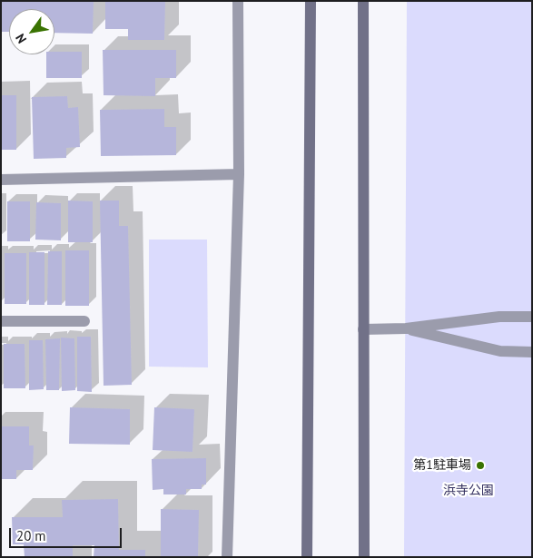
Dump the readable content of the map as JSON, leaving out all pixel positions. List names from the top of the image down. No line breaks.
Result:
{"parks":["浜寺公園"],"places":["第1駐車場"],"scale_bar":"20 m","north":"bottom left"}
